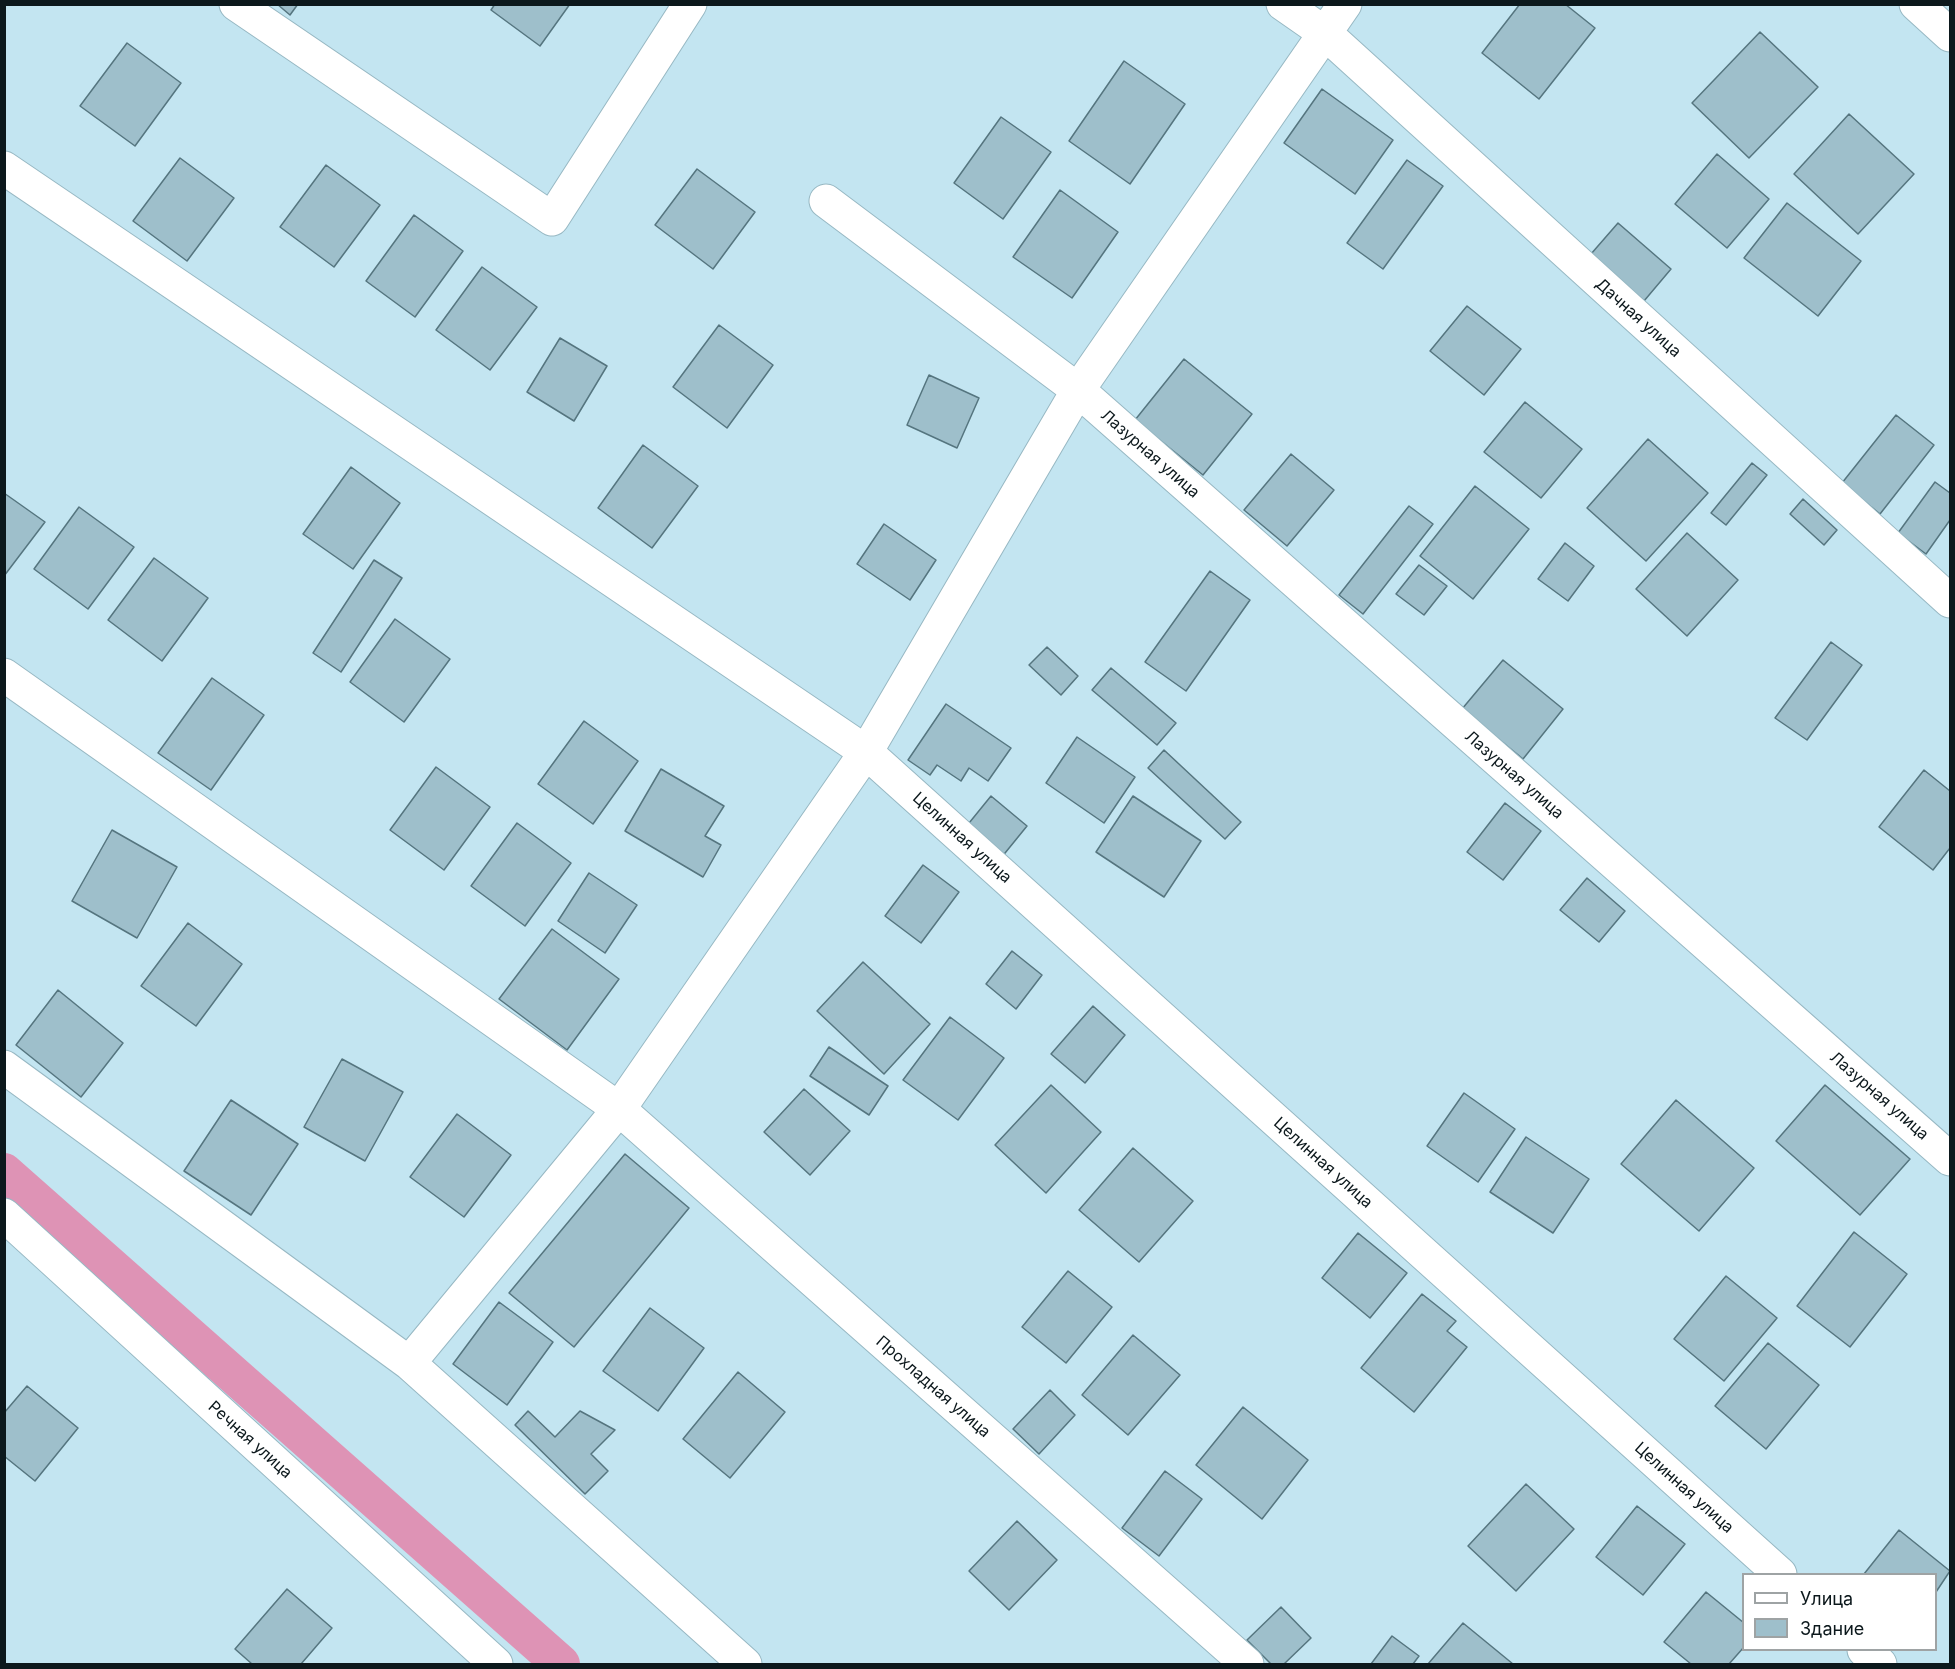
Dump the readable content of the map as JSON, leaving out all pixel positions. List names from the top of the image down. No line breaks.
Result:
{"streets":{"street":["Дачная улица","Лазурная улица","Целинная улица","Прохладная улица","Речная улица"]},"legend":["Улица","Здание"]}
